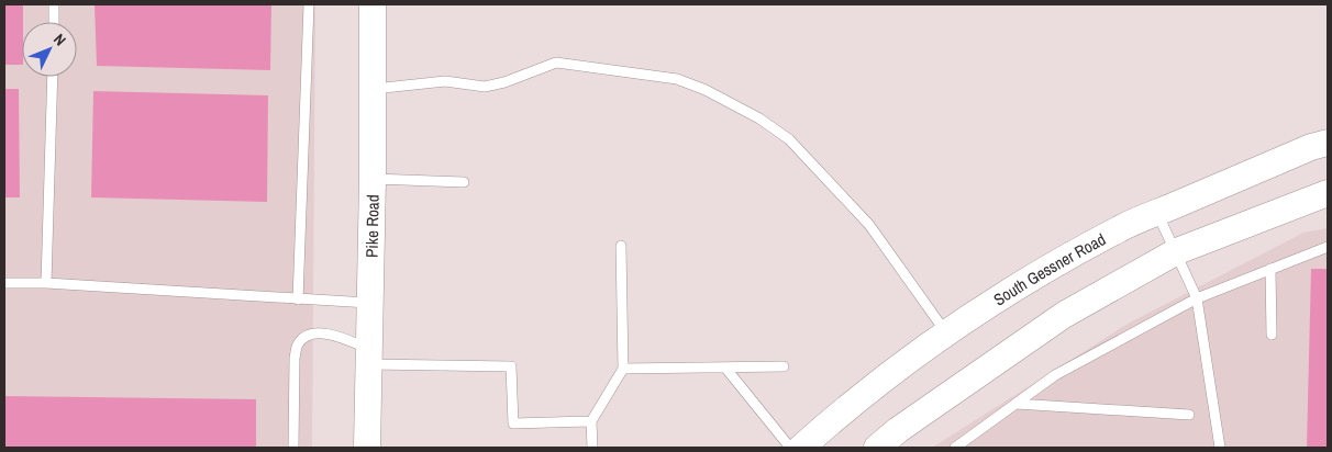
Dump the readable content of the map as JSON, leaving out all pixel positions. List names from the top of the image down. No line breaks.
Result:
{"streets":{"main road":["Pike Road","South Gessner Road"]},"north":"top right"}
